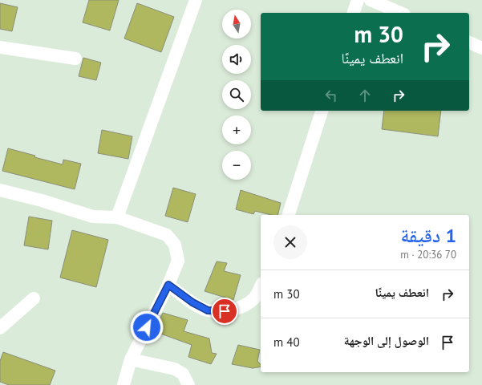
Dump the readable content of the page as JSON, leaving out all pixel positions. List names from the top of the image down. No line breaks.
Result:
{"north":"top","page":{"map_buttons":["+","−"],"turn":["30 m","انعطف يمينًا"],"heading":["1 دقيقة","70 m · 20:36"],"list":[{"name":"انعطف يمينًا","value":"30 m"},{"name":"الوصول إلى الوجهة","value":"40 m"}]}}
